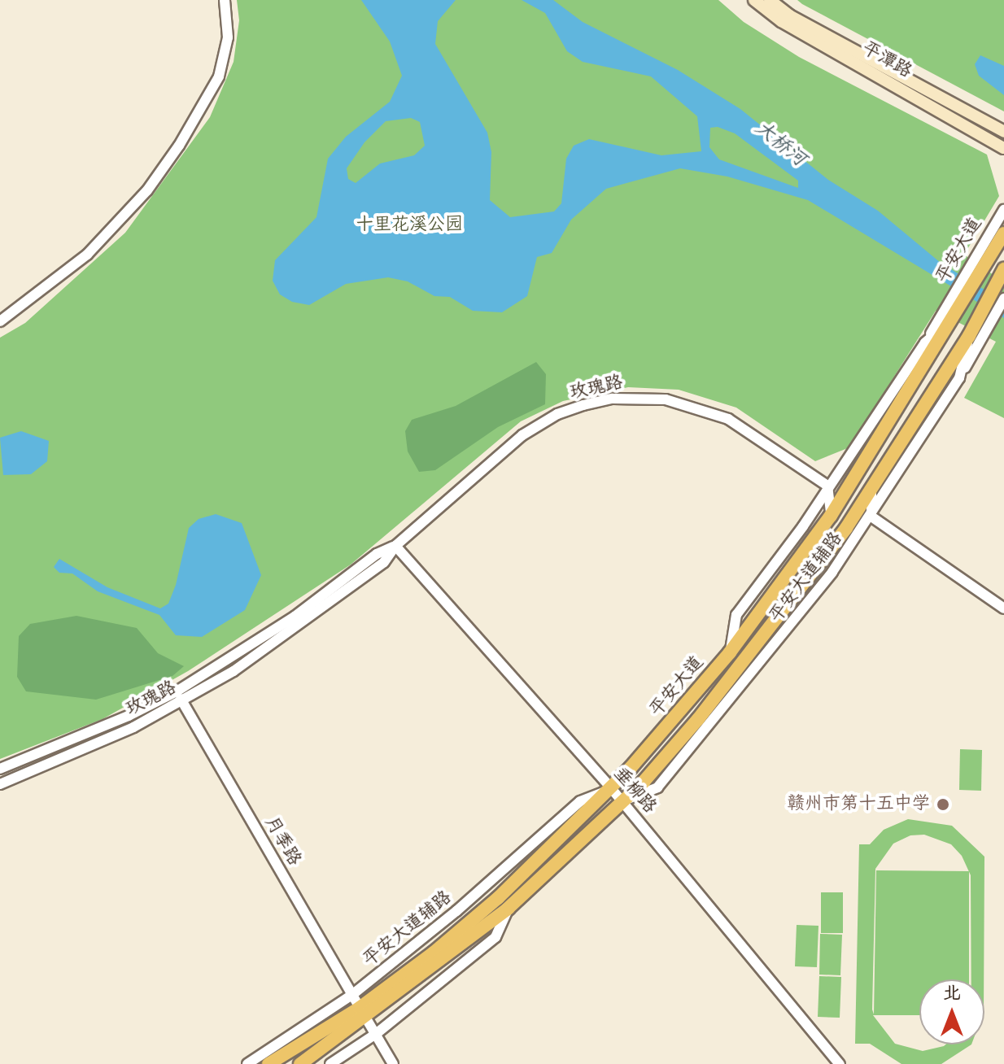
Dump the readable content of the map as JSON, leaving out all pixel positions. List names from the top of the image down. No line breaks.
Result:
{"streets":{"main road":["平潭路","平安大道"],"street":["玫瑰路","平安大道辅路","垂柳路","月季路"]},"crossings":[["平安大道","平安大道辅路"],["平安大道","垂柳路"],["平安大道","月季路"],["玫瑰路","平安大道辅路"],["玫瑰路","垂柳路"],["玫瑰路","月季路"],["平安大道辅路","垂柳路"],["平安大道辅路","月季路"]],"water":["大桥河"],"parks":["十里花溪公园"],"places":["赣州市第十五中学"],"north":"top"}
